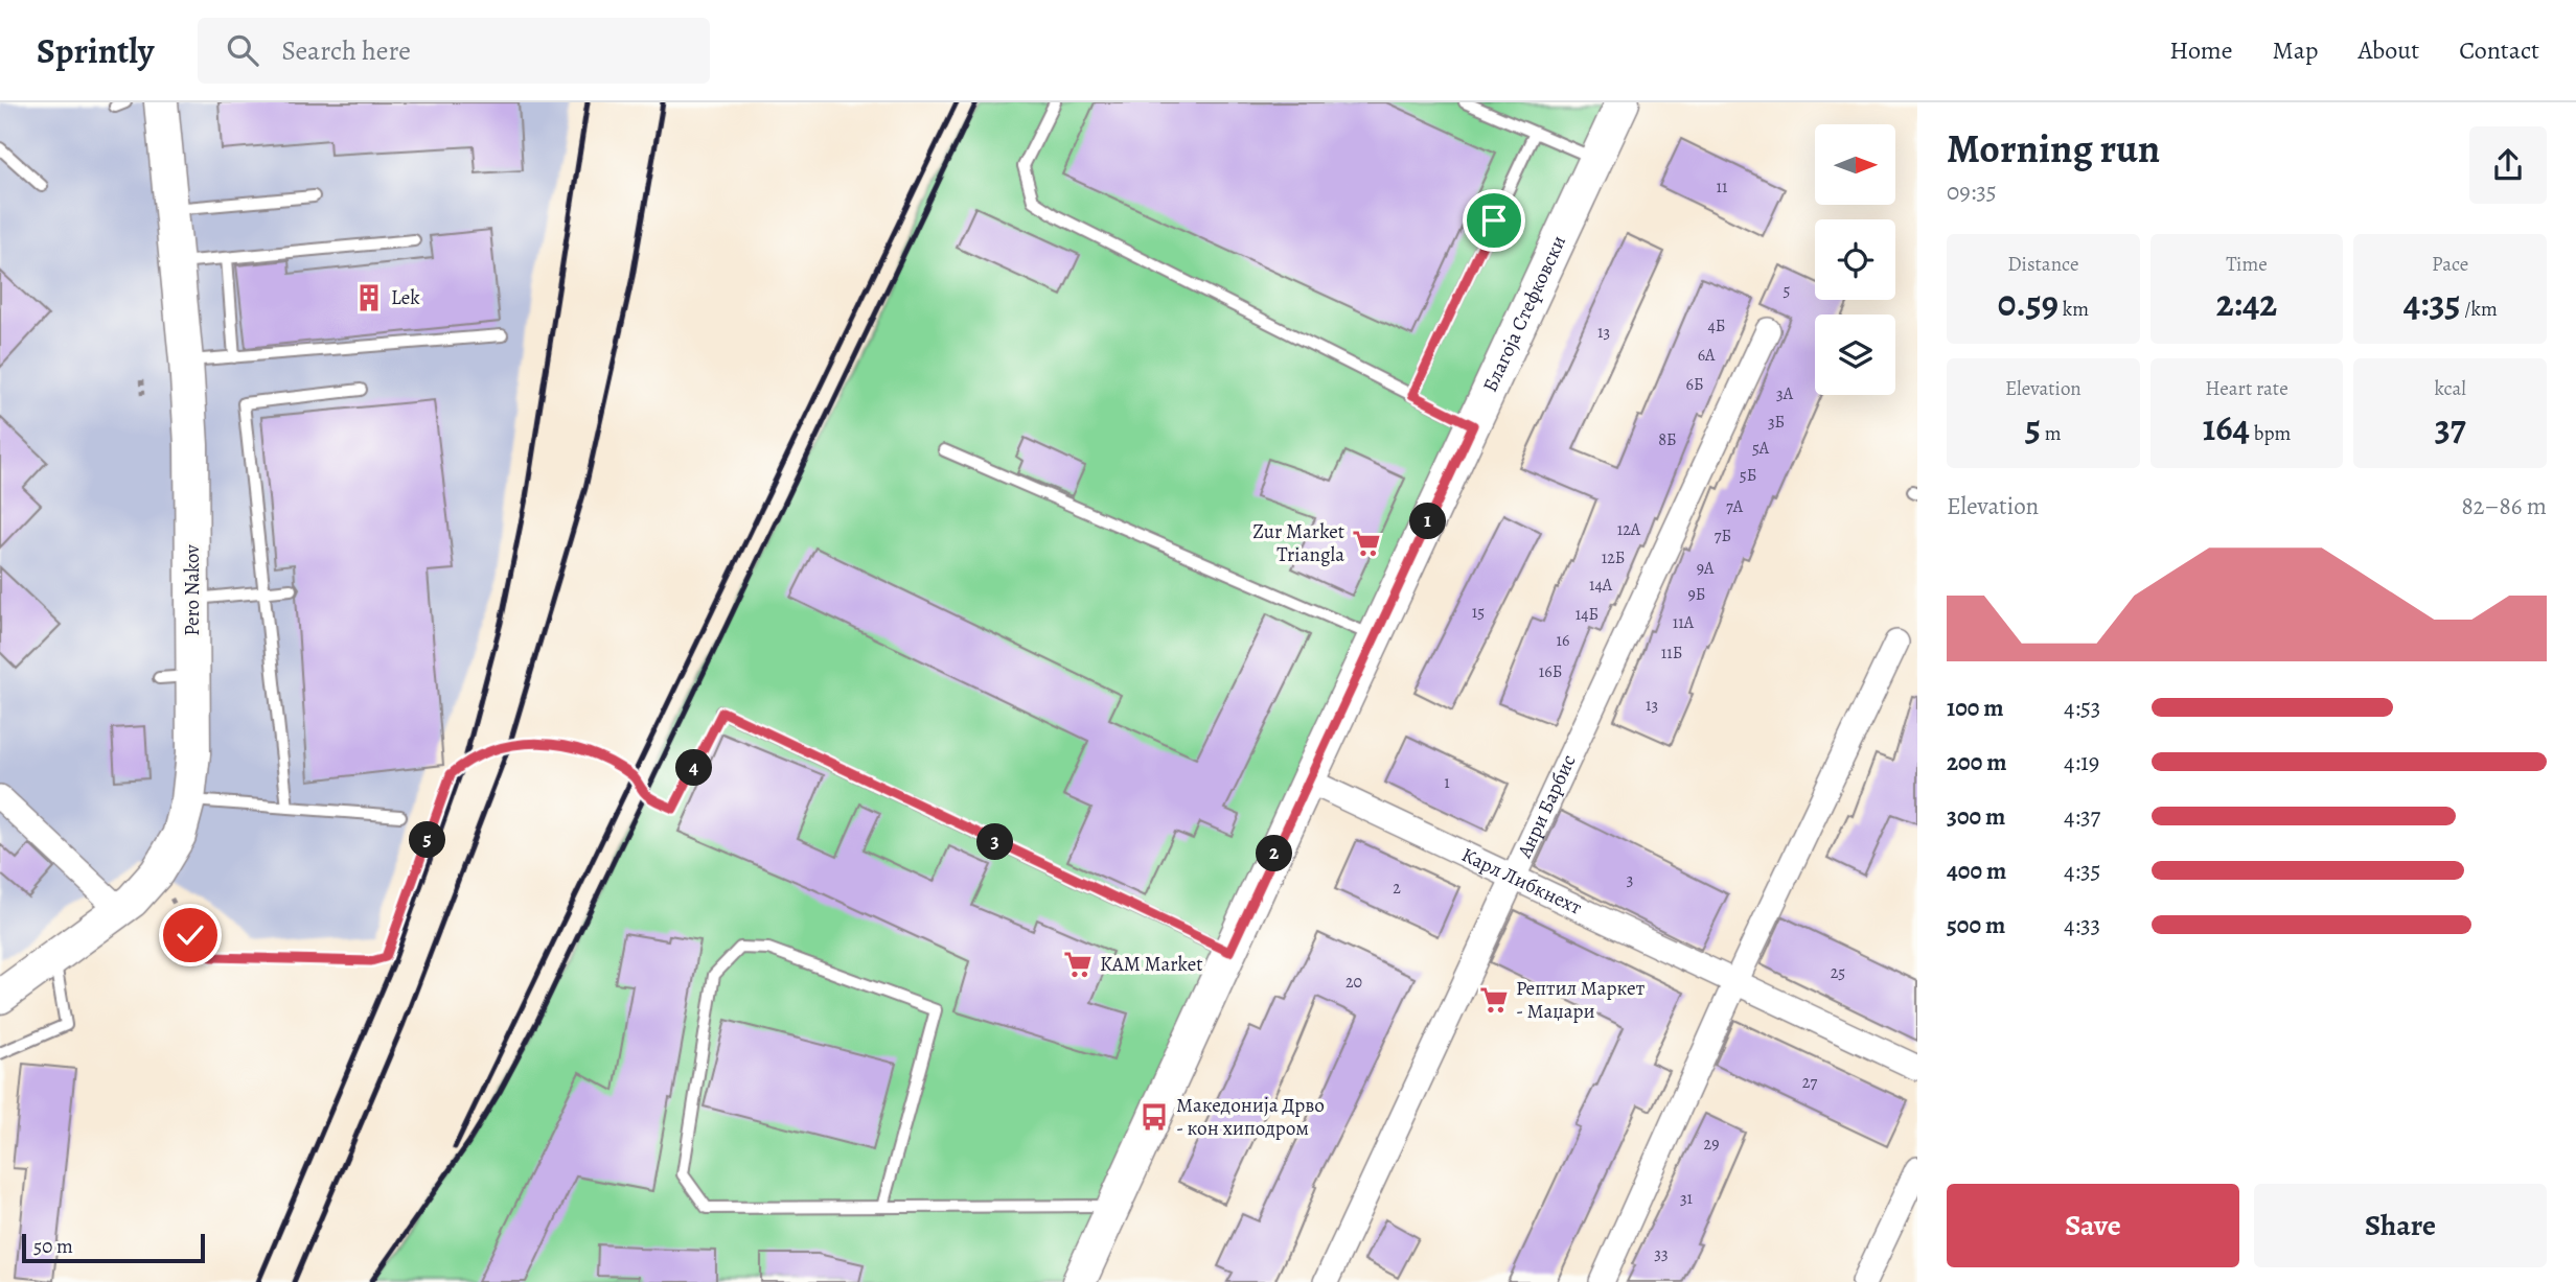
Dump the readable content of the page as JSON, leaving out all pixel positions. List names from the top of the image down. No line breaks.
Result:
{"streets":{"main road":["Благоја Стефковски","Pero Nakov"],"street":["Анри Барбис","Карл Либкнехт"]},"crossings":[["Благоја Стефковски","Карл Либкнехт"],["Анри Барбис","Карл Либкнехт"]],"places":{"building":["Lek"],"supermarket":["Zur Market Triangla","KAM Market","Рептил Маркет - Маџари"],"bus stop":["Македонија Дрво - кон хиподром"]},"house_numbers":["11","5","4Б","13","6А","6Б","3А","3Б","8Б","5А","5Б","7А","12А","7Б","12Б","9А","14А","9Б","15","14Б","11А","16","11Б","16Б","13","1","3","2","25","20","27","29","31","33"],"scale_bar":"50 m","north":"right","page":{"header":"Sprintly","search":"Search here","nav":["Home","Map","About","Contact"],"heading":["Morning run","09:35"],"stats":[["Distance","0.59 km"],["Time","2:42"],["Pace","4:35 /km"],["Elevation","5 m"],["Heart rate","164 bpm"],["kcal","37"]],"chart":["Elevation","82–86 m"],"pins":["1","4","5","3","2"],"list":[{"name":"100 m","note":"4:53"},{"name":"200 m","note":"4:19"},{"name":"300 m","note":"4:37"},{"name":"400 m","note":"4:35"},{"name":"500 m","note":"4:33"}],"buttons":["Save","Share"],"scale":"50 m"}}
